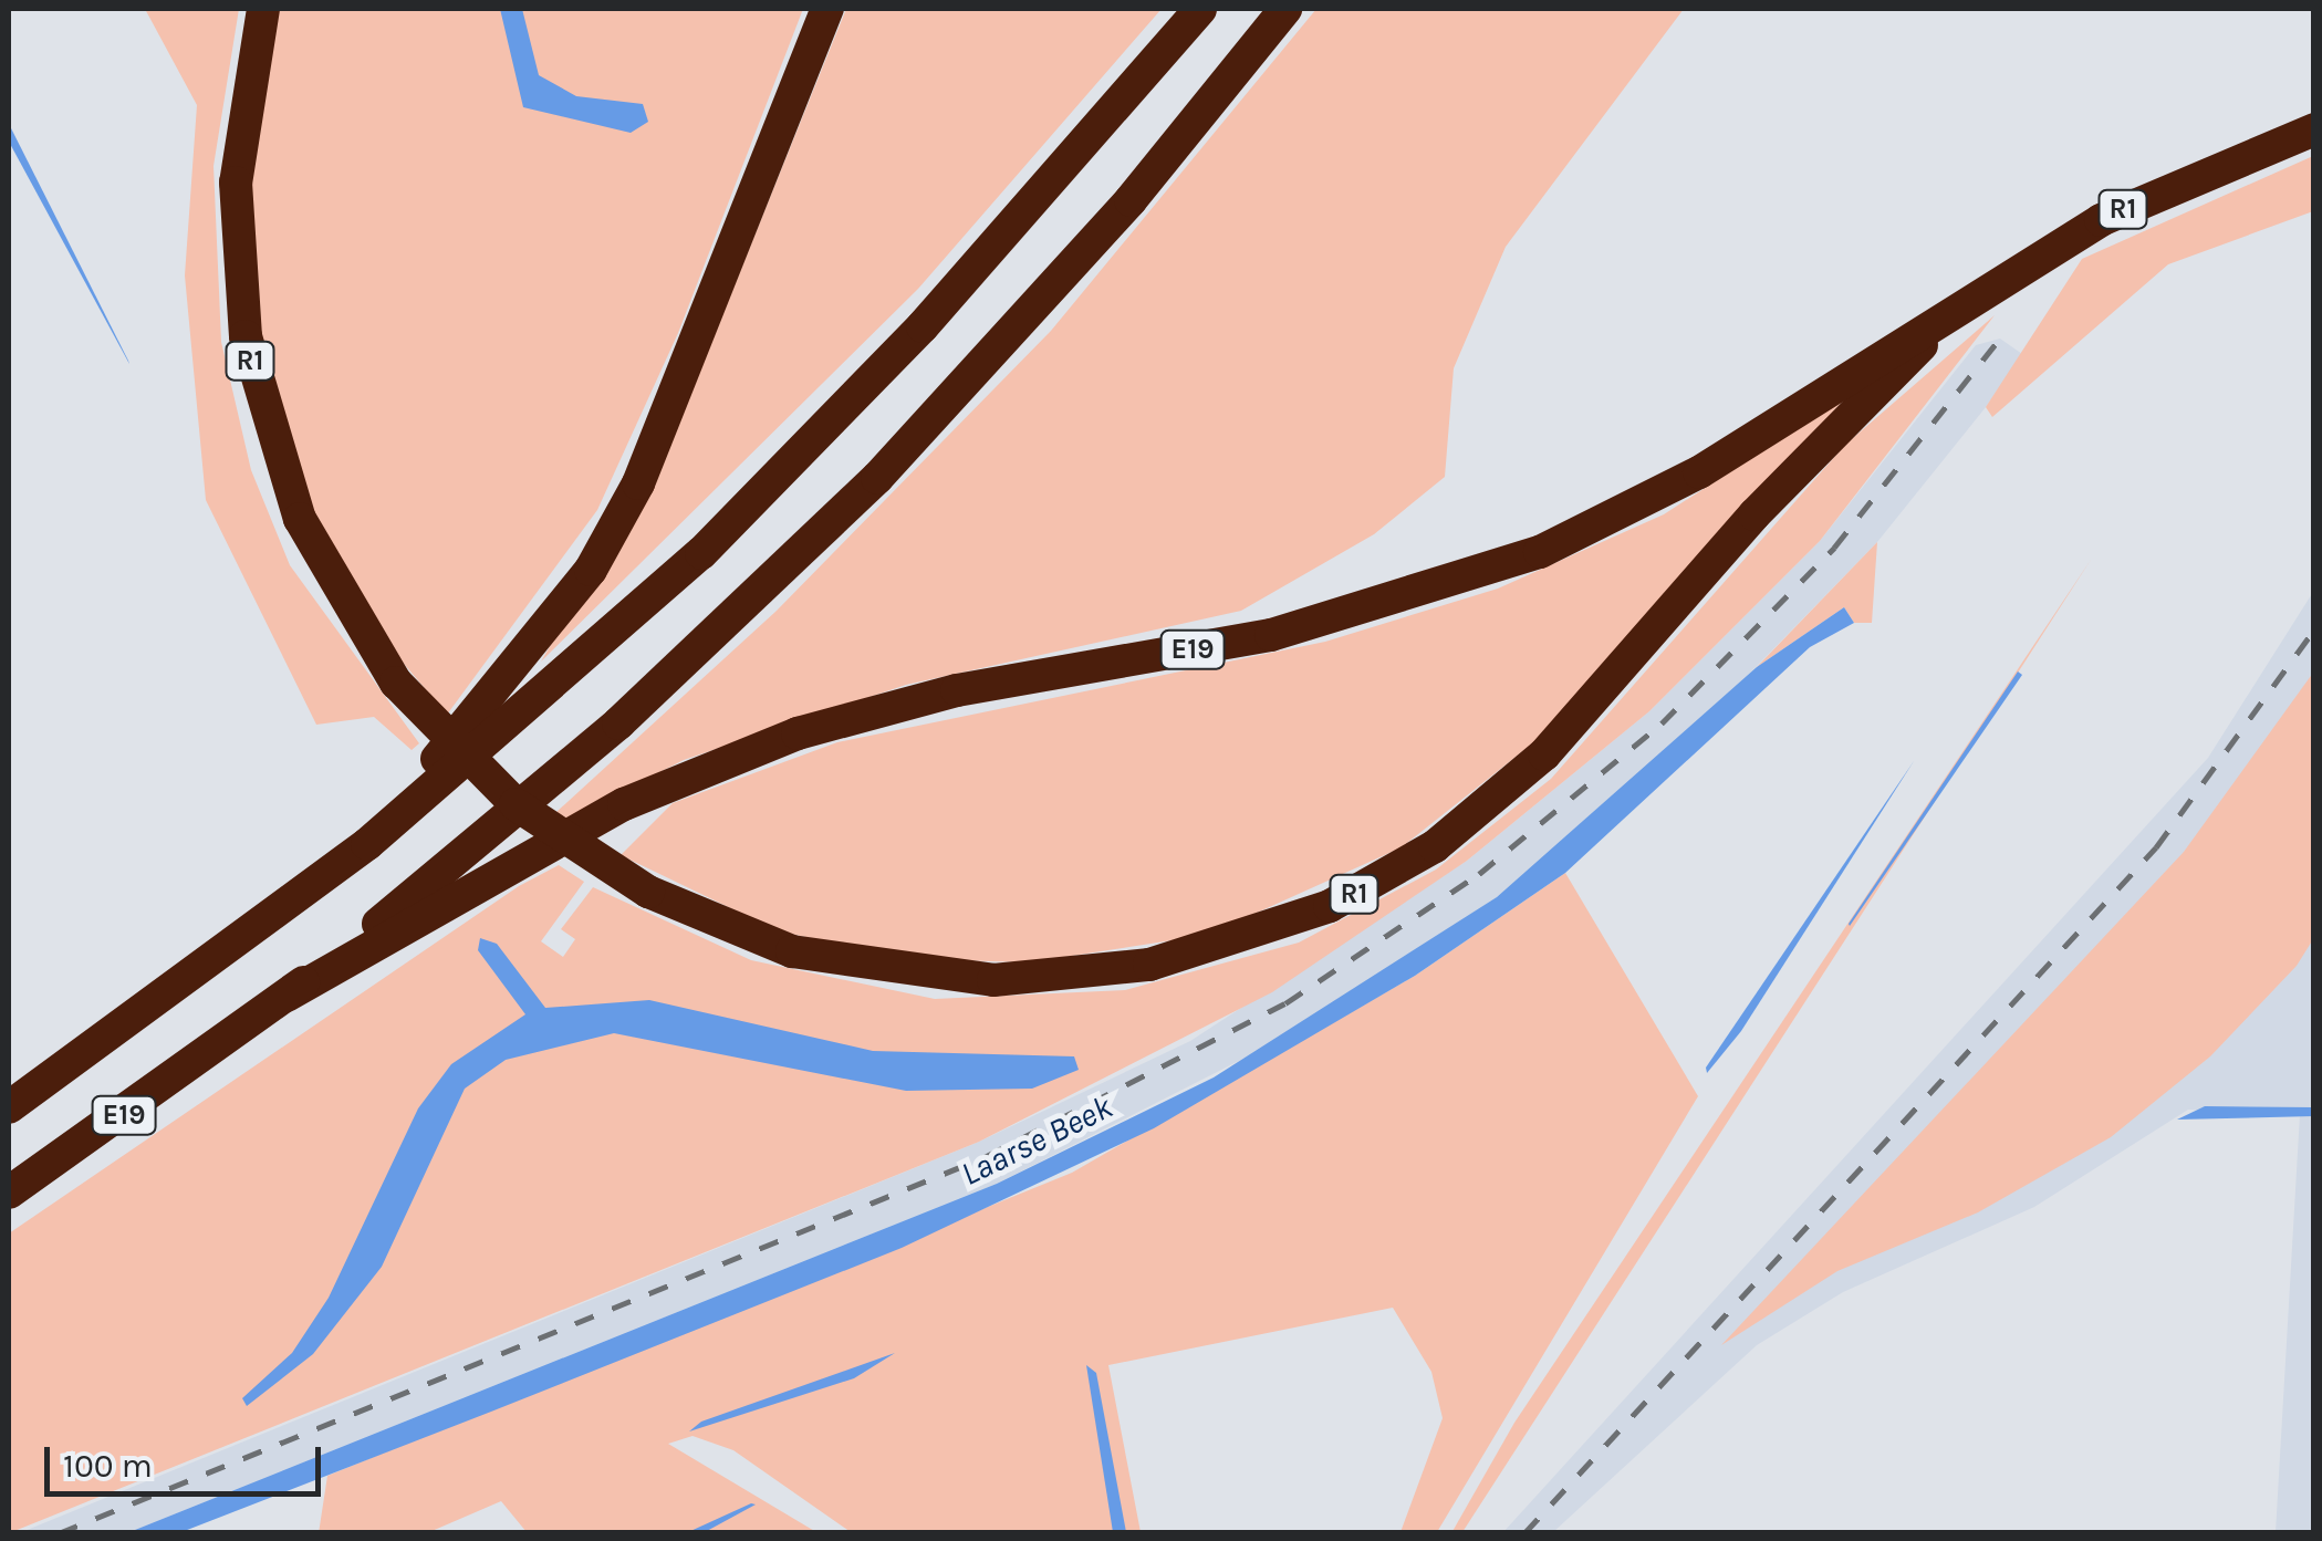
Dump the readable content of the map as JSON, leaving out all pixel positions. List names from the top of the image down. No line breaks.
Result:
{"streets":{"highway":["R1","E19"]},"crossings":[["R1","E19"]],"water":["Laarse Beek"],"scale_bar":"100 m"}
